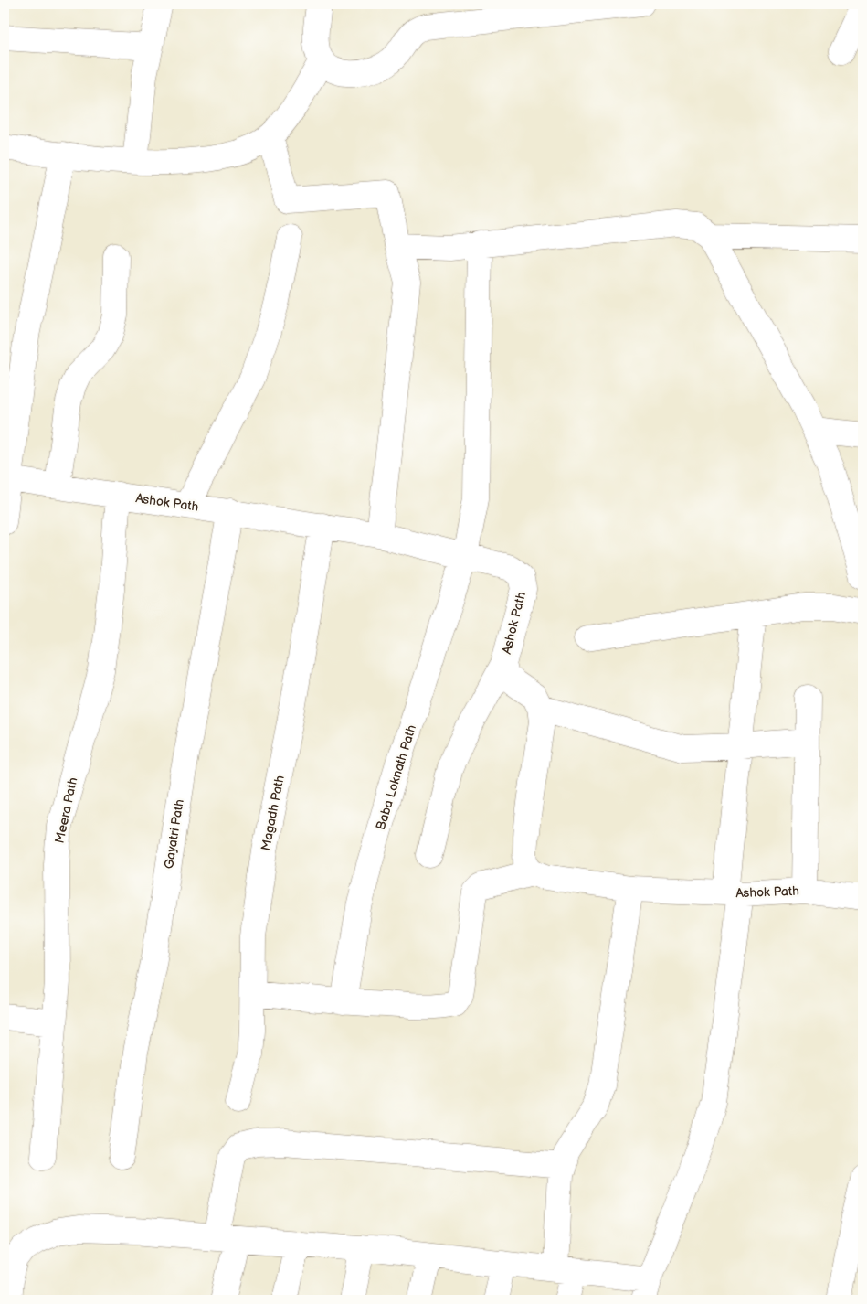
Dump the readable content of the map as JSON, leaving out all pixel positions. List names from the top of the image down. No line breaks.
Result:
{"streets":{"street":["Ashok Path","Baba Loknath Path","Meera Path","Magadh Path","Gayatri Path"]},"crossings":[["Ashok Path","Baba Loknath Path"],["Ashok Path","Meera Path"],["Ashok Path","Magadh Path"],["Ashok Path","Gayatri Path"]]}
